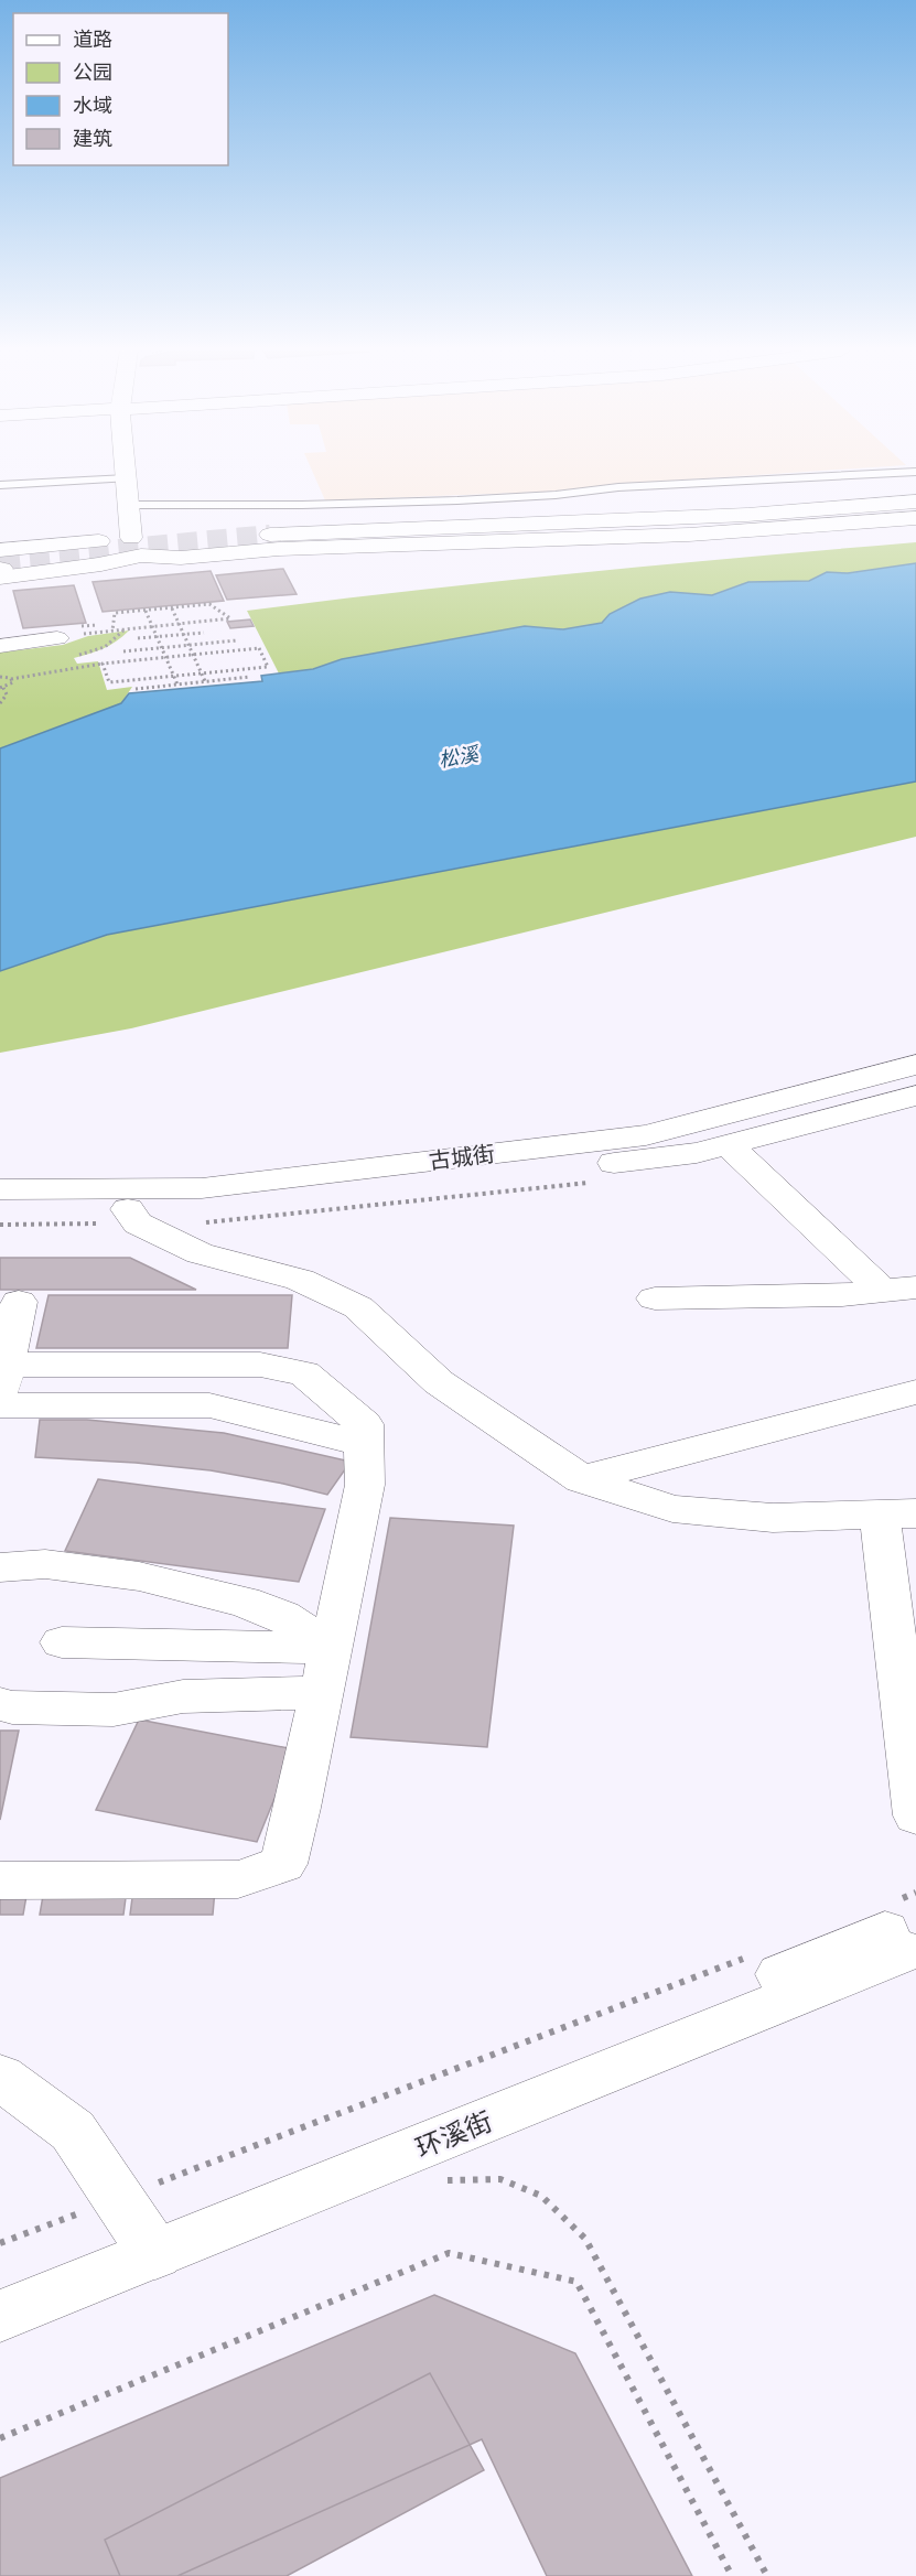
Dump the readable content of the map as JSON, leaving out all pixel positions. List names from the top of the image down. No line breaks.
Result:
{"streets":{"street":["古城街","环溪街"]},"water":["松溪"],"legend":["道路","公园","水域","建筑"]}
